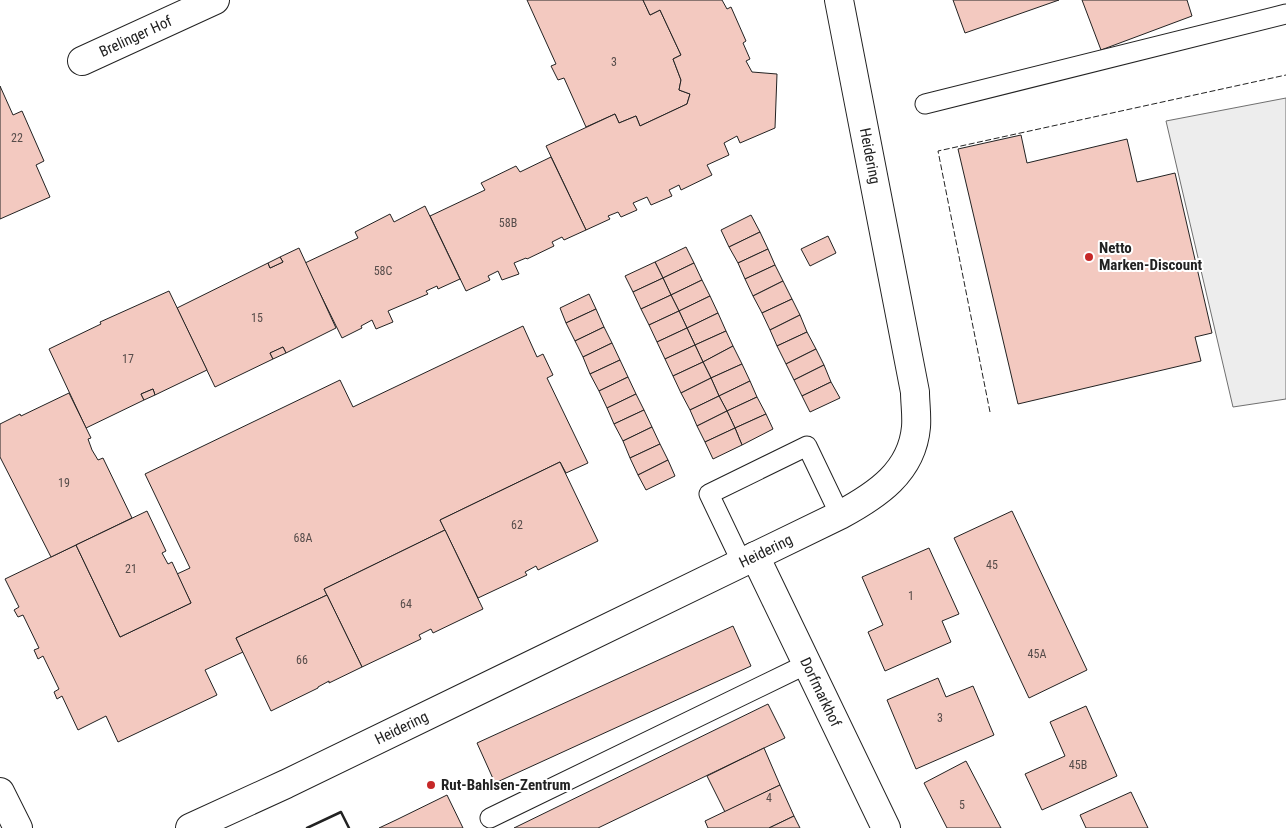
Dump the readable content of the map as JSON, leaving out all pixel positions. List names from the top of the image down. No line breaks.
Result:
{"streets":{"street":["Brelinger Hof","Heidering","Dorfmarkhof"]},"crossings":[["Heidering","Dorfmarkhof"]],"places":["Netto Marken-Discount","Rut-Bahlsen-Zentrum"],"house_numbers":["3","22","58B","58C","15","17","19","62","68A","45","21","1","64","45A","66","3","45B","4","5"]}
